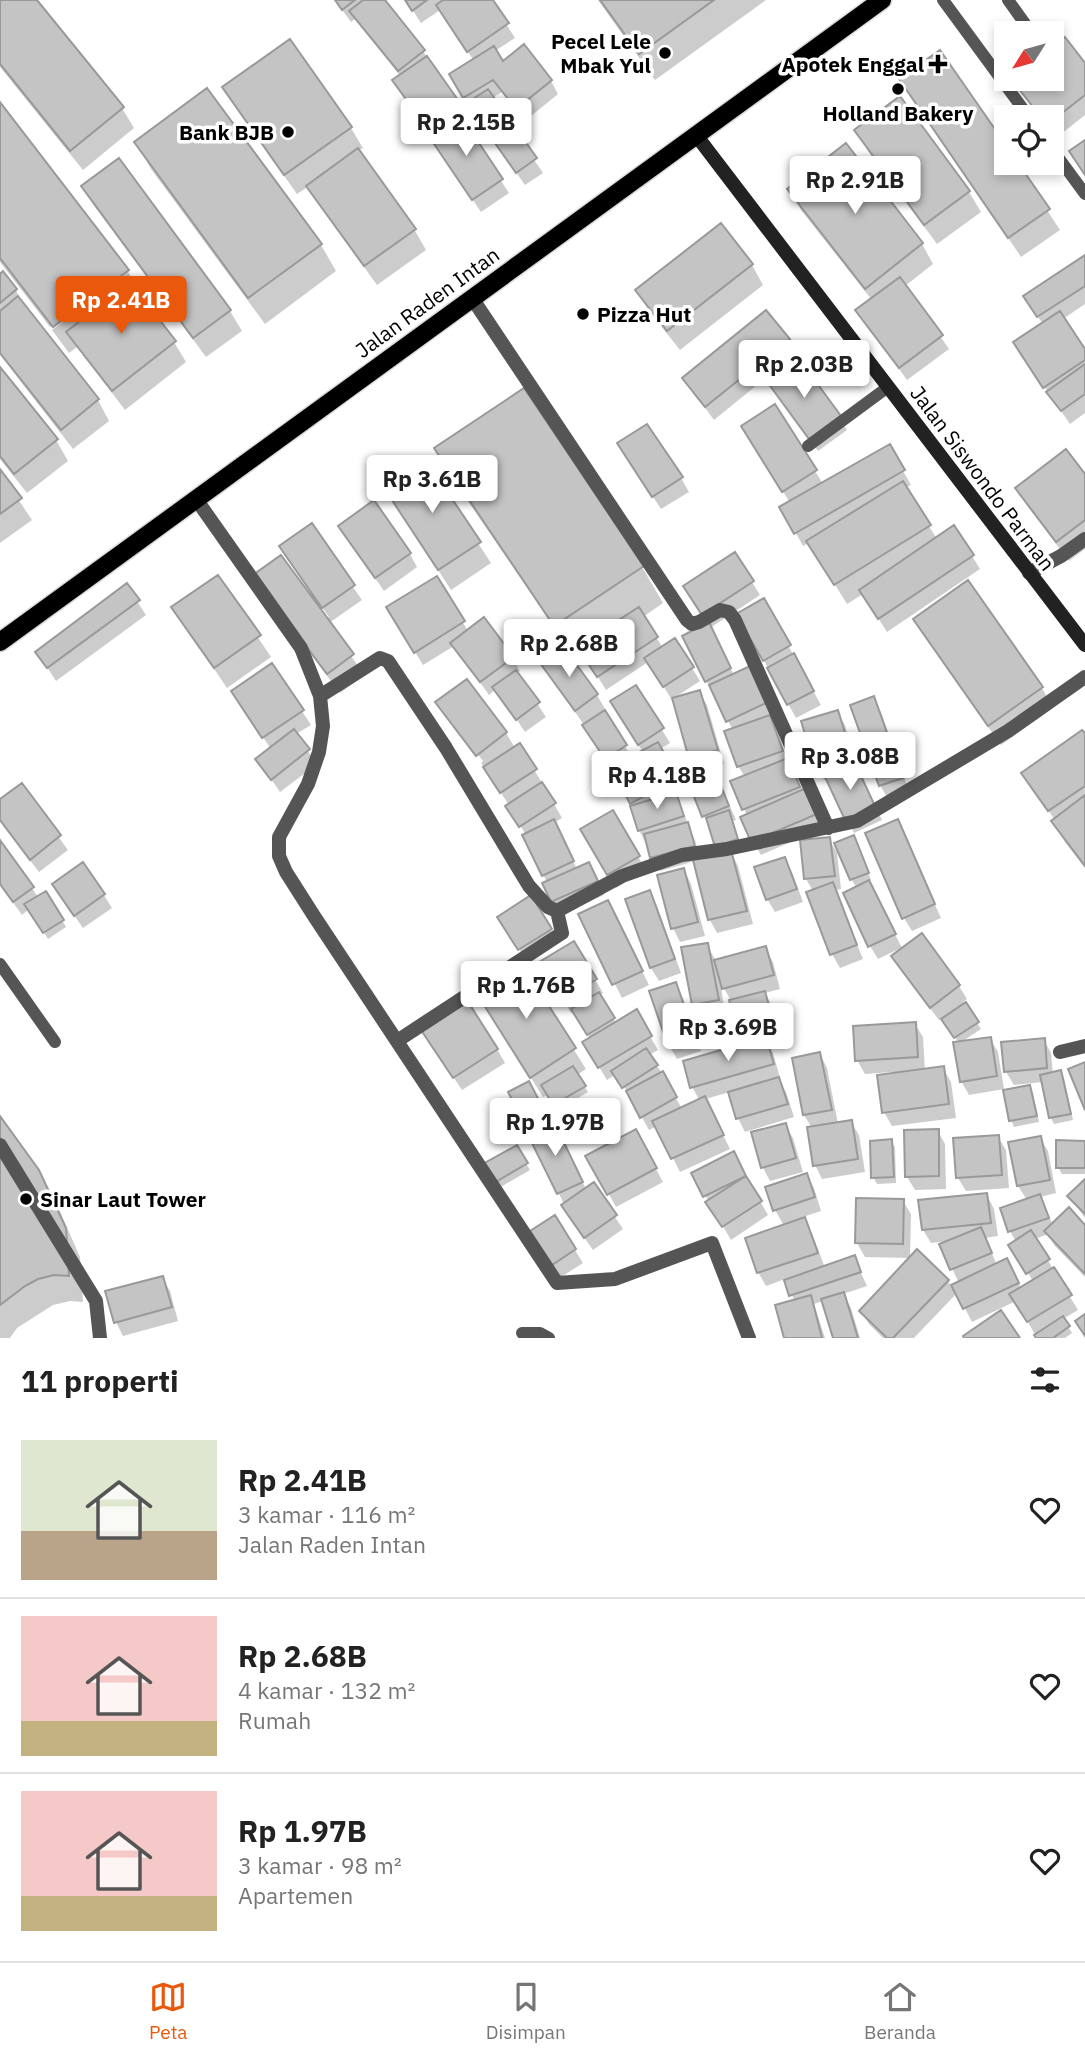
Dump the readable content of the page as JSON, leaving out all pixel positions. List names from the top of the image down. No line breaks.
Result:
{"streets":{"main road":["Jalan Raden Intan"],"street":["Jalan Siswondo Parman"]},"crossings":[["Jalan Raden Intan","Jalan Siswondo Parman"]],"places":{"other":["Pecel Lele Mbak Yul","Holland Bakery","Bank BJB","Pizza Hut","Sinar Laut Tower"],"health":["Apotek Enggal"]},"north":"bottom left","page":{"price":["Rp 2.15B","Rp 2.91B","Rp 2.41B","Rp 2.03B","Rp 3.61B","Rp 2.68B","Rp 3.08B","Rp 4.18B","Rp 1.76B","Rp 3.69B","Rp 1.97B"],"heading":"11 properti","list":[{"name":"Rp 2.41B","note":"3 kamar · 116 m² · Jalan Raden Intan"},{"name":"Rp 2.68B","note":"4 kamar · 132 m² · Rumah"},{"name":"Rp 1.97B","note":"3 kamar · 98 m² · Apartemen"}],"tabs":["Peta","Disimpan","Beranda"]}}
